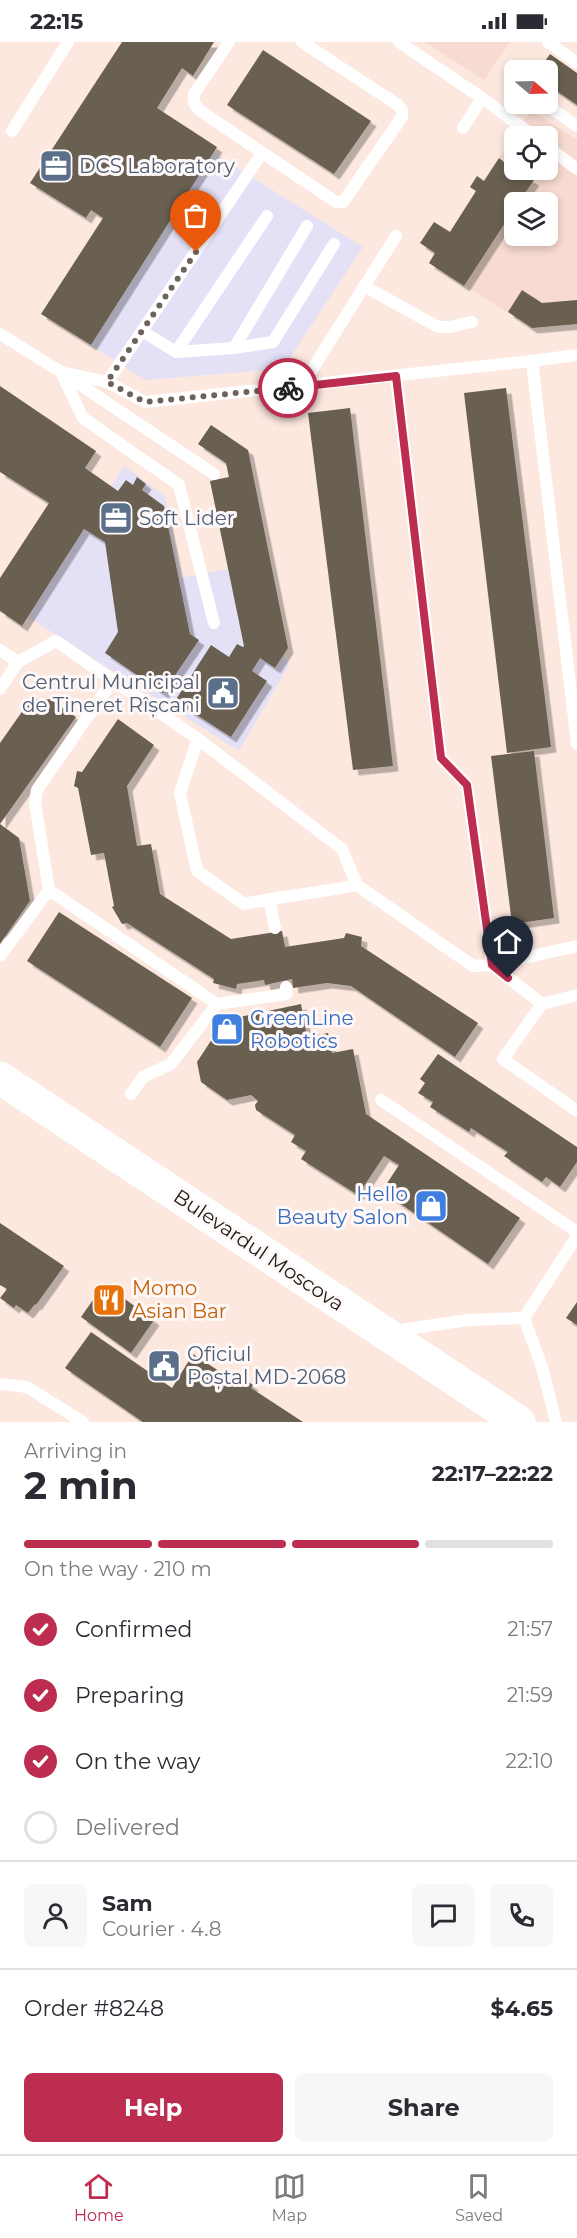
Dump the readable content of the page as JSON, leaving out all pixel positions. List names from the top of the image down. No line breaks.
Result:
{"streets":{"main road":["Bulevardul Moscova"]},"places":{"office":["DCS Laboratory","Soft Lider"],"public building":["Centrul Municipal de Tineret Rîșcani","Oficiul Poștal MD-2068"],"shop":["GreenLine Robotics","Hello Beauty Salon"],"restaurant":["Momo Asian Bar"]},"north":"right","page":{"status":"22:15","heading":["2 min","Arriving in","22:17–22:22"],"panel":["Sam","Courier · 4.8","Order #8248","$4.65"],"bar":"On the way · 210 m","list":[["Confirmed","21:57"],["Preparing","21:59"],["On the way","22:10"],"Delivered"],"buttons":["Help","Share"],"tabs":["Home","Map","Saved"]}}
